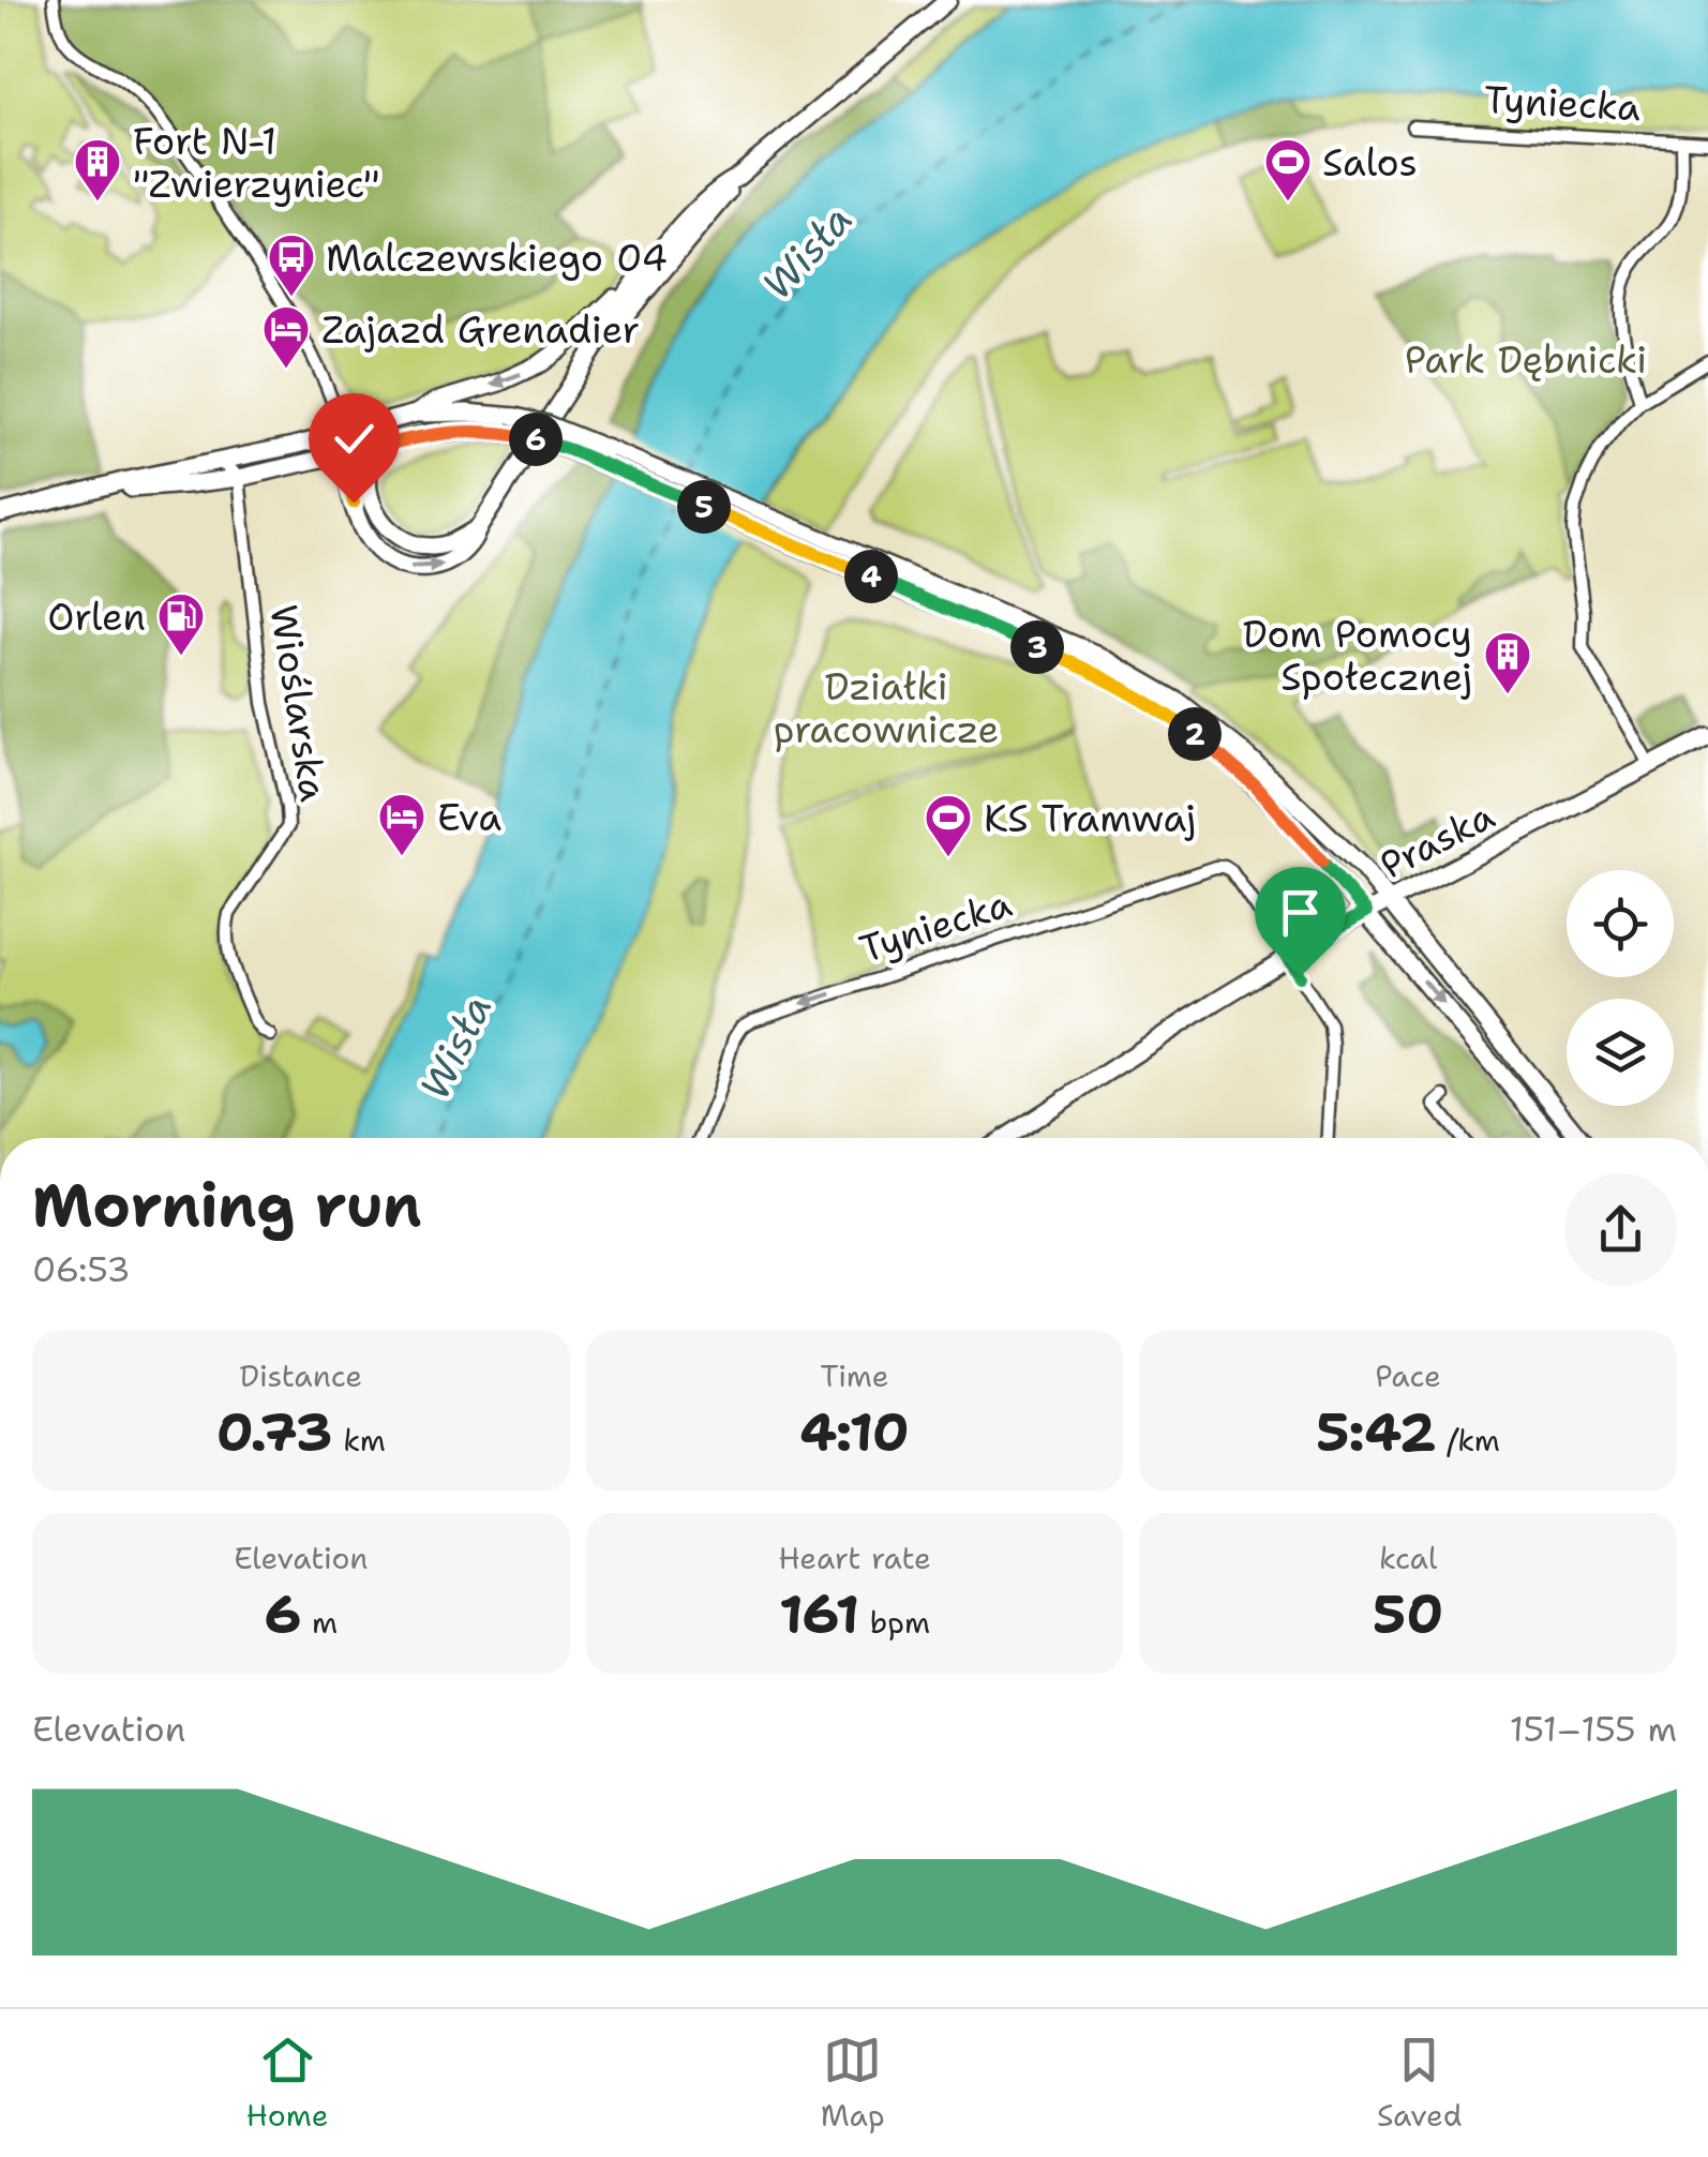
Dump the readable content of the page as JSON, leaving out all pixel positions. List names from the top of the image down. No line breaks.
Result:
{"streets":{"main road":["Praska"],"street":["Tyniecka","Wioślarska"]},"crossings":[["Tyniecka","Praska"]],"one_way":["Tyniecka"],"water":["Wisła"],"parks":["Park Dębnicki","Działki pracownicze"],"places":{"building":["Fort N-1 \"Zwierzyniec\"","Dom Pomocy Społecznej"],"sports":["Salos","KS Tramwaj"],"bus stop":["Malczewskiego 04"],"hotel":["Zajazd Grenadier","Eva"],"fuel station":["Orlen"]},"page":{"pins":["6","5","4","3","2"],"heading":["Morning run","06:53"],"stats":[["Distance","0.73 km"],["Time","4:10"],["Pace","5:42 /km"],["Elevation","6 m"],["Heart rate","161 bpm"],["kcal","50"]],"chart":["Elevation","151–155 m"],"tabs":["Home","Map","Saved"]}}
